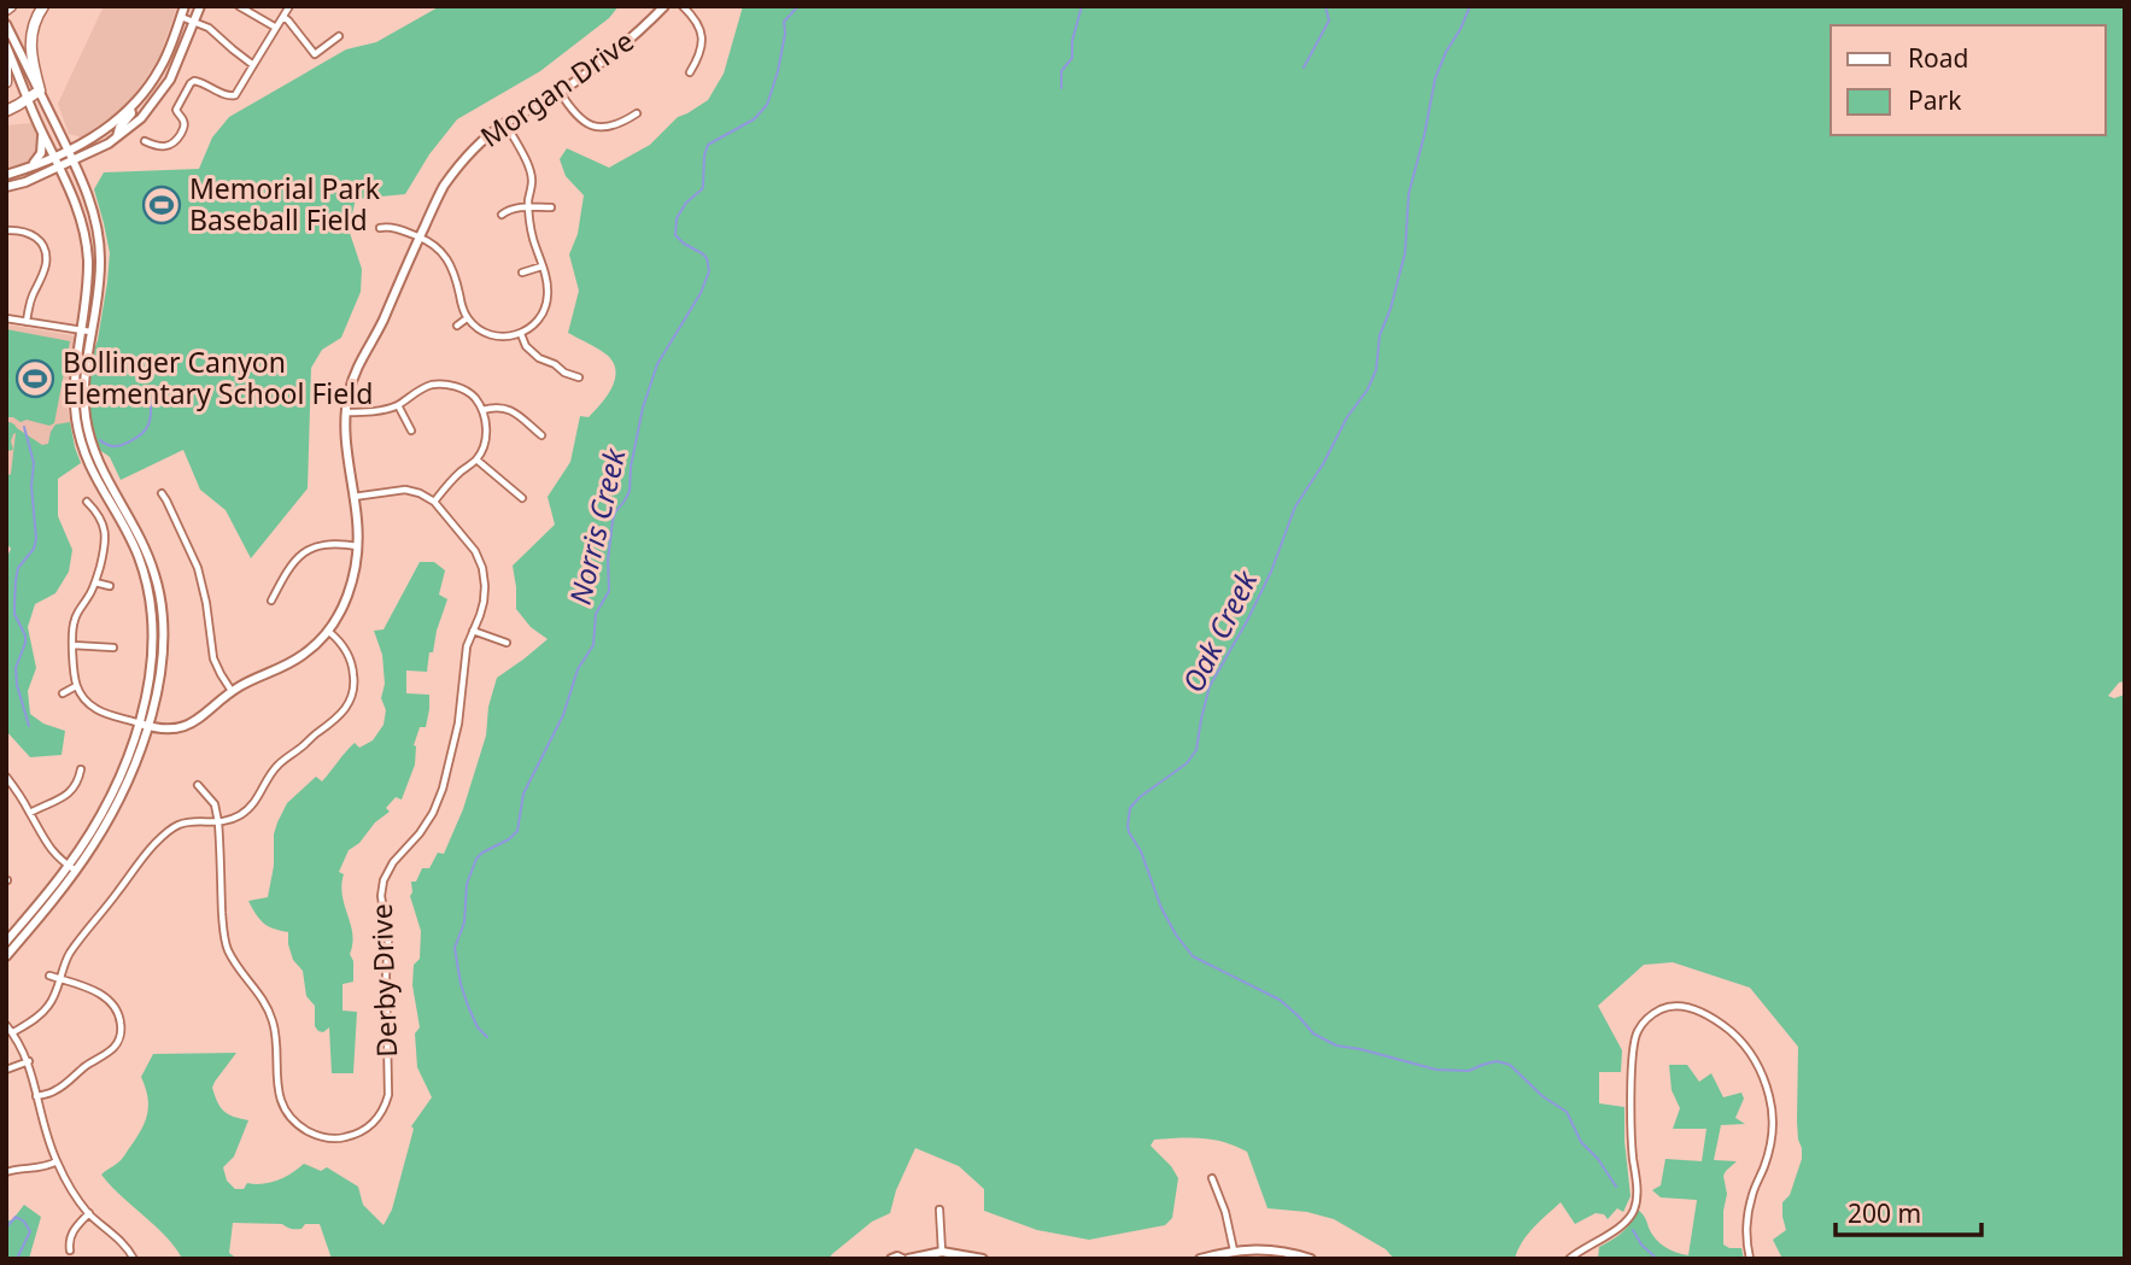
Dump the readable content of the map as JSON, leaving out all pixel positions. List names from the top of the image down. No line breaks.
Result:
{"streets":{"main road":["Morgan Drive"],"street":["Derby Drive"]},"water":["Norris Creek","Oak Creek"],"places":{"sports":["Memorial Park Baseball Field","Bollinger Canyon Elementary School Field"]},"legend":["Road","Park"],"scale_bar":"200 m"}
